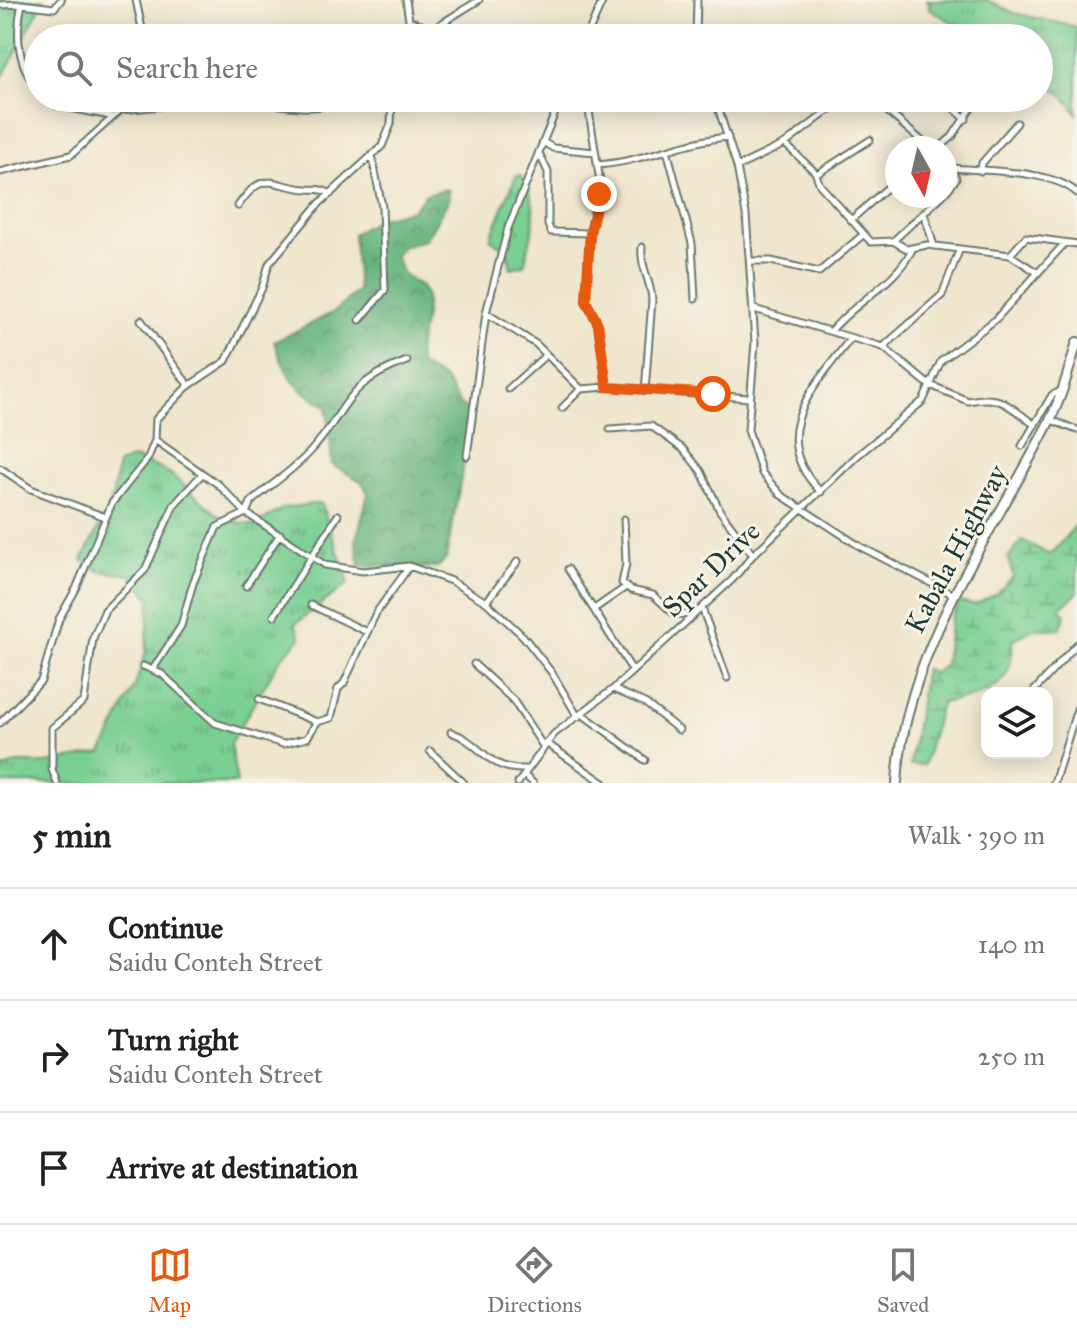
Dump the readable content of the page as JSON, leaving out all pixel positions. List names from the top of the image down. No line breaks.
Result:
{"streets":{"main road":["Kabala Highway"],"street":["Spar Drive"]},"north":"bottom","page":{"search":"Search here","heading":["5 min","Walk · 390 m"],"list":[["Continue","Saidu Conteh Street","140 m"],["Turn right","Saidu Conteh Street","250 m"],"Arrive at destination"],"nav":["Map","Directions","Saved"]}}
